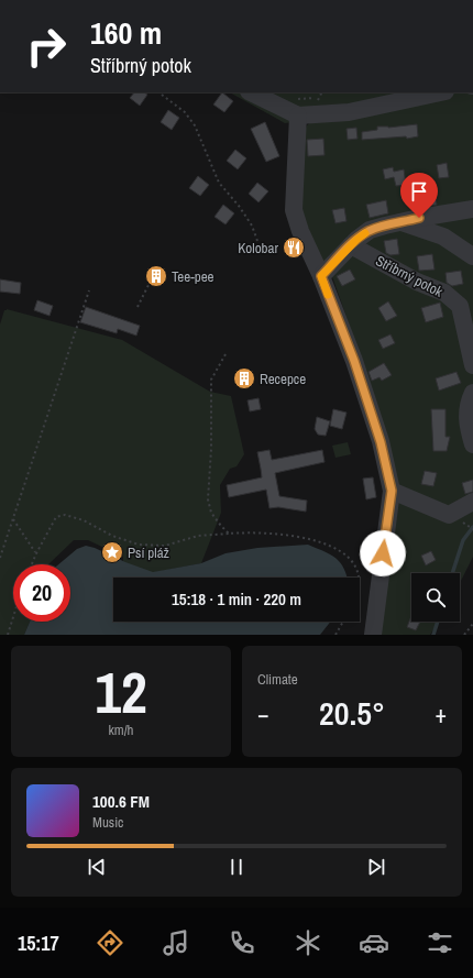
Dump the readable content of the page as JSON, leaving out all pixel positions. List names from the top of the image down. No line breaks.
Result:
{"streets":{"lane":["Stříbrný potok"]},"places":{"restaurant":["Kolobar"],"building":["Tee-pee","Recepce"],"place":["Psí pláž"]},"page":{"turn":["160 m","Stříbrný potok"],"limit":"20","trip":"15:18 · 1 min · 220 m","tile":[["12","km/h"],"Climate"],"heat":["−","20.5°","+"],"song":["100.6 FM","Music"],"tabs":"15:17"}}
